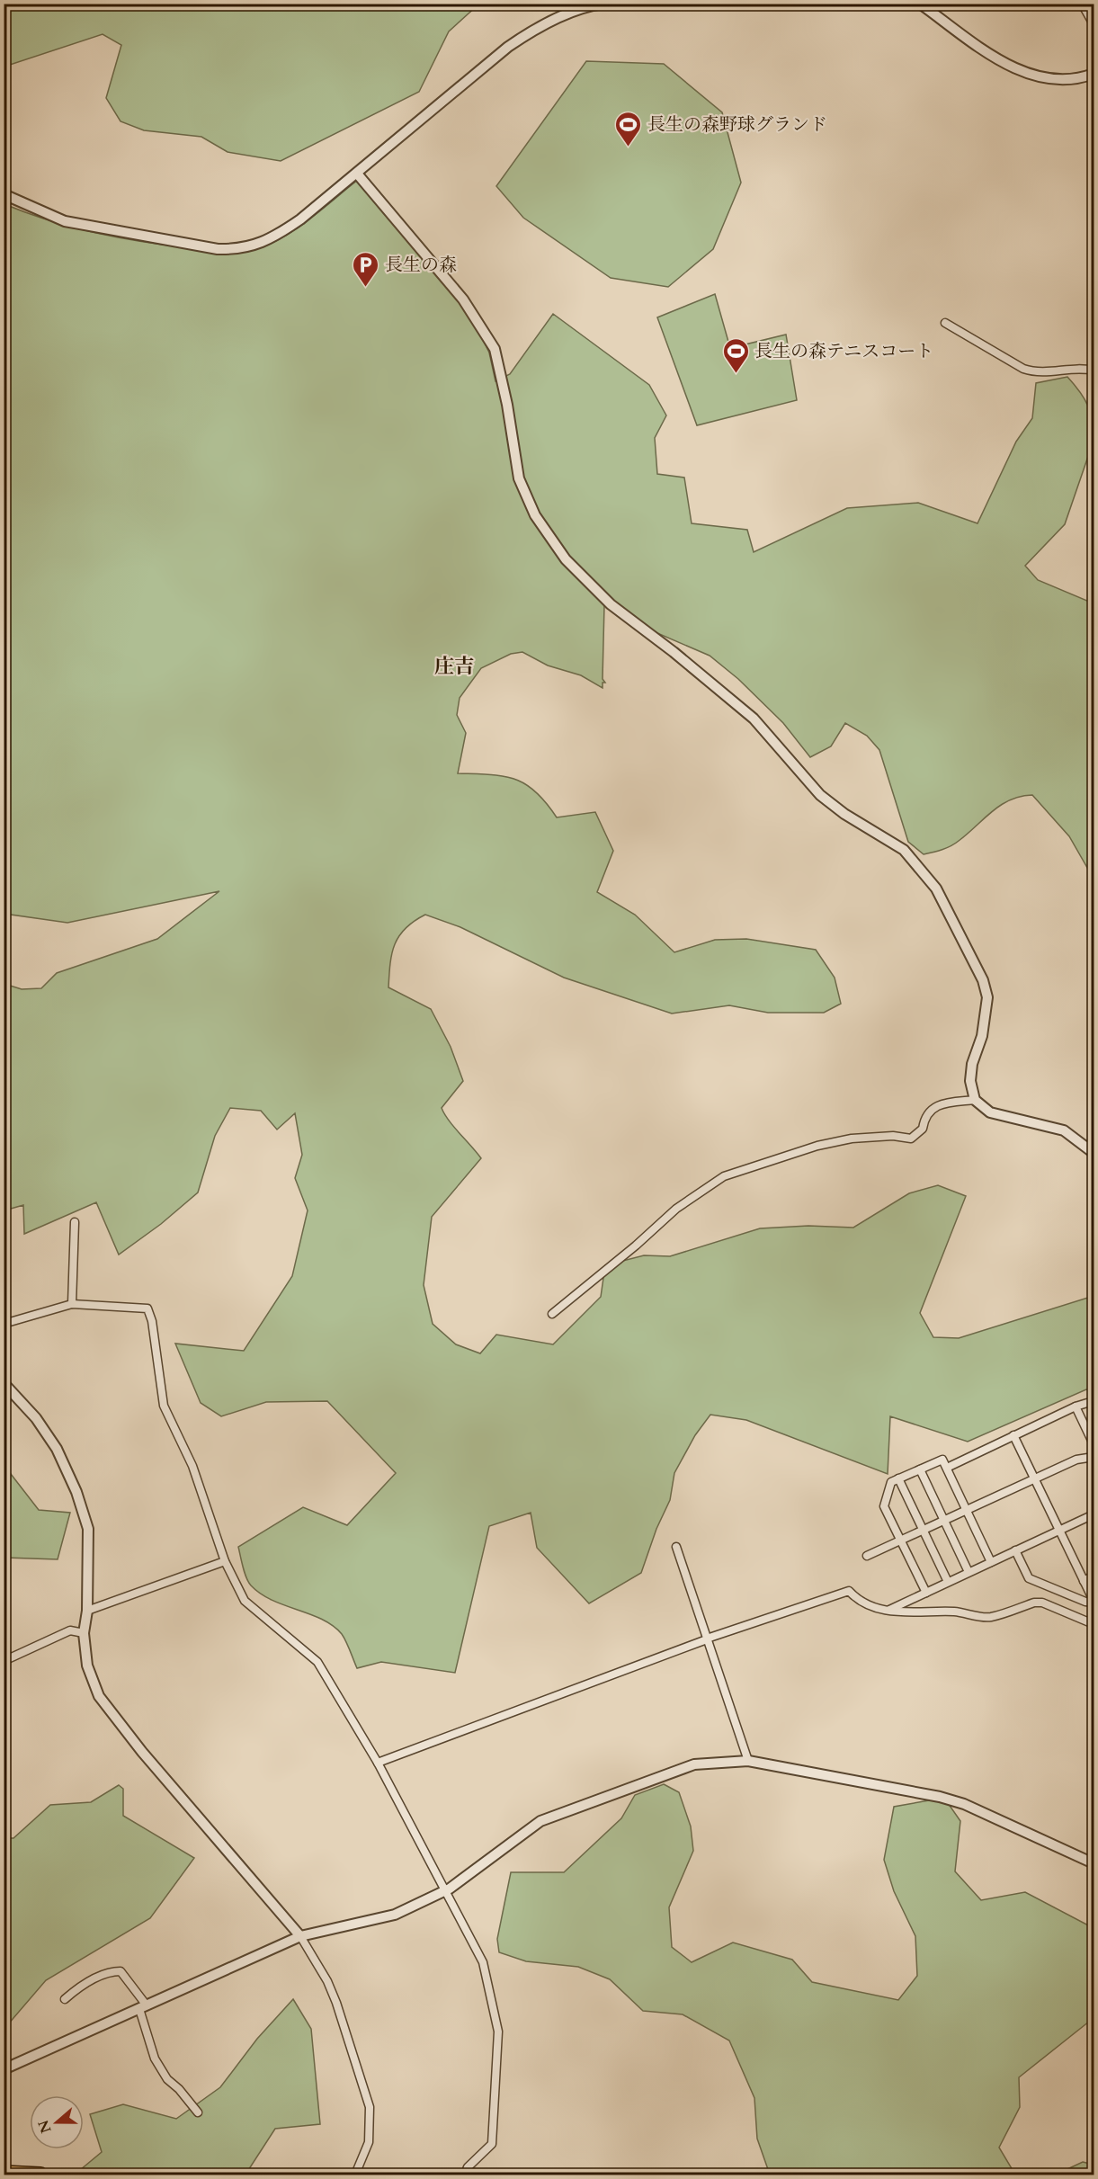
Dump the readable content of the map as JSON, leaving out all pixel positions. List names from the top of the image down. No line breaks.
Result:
{"districts":["庄吉"],"places":{"sports":["長生の森野球グランド","長生の森テニスコート"],"parking":["長生の森"]},"north":"left"}
